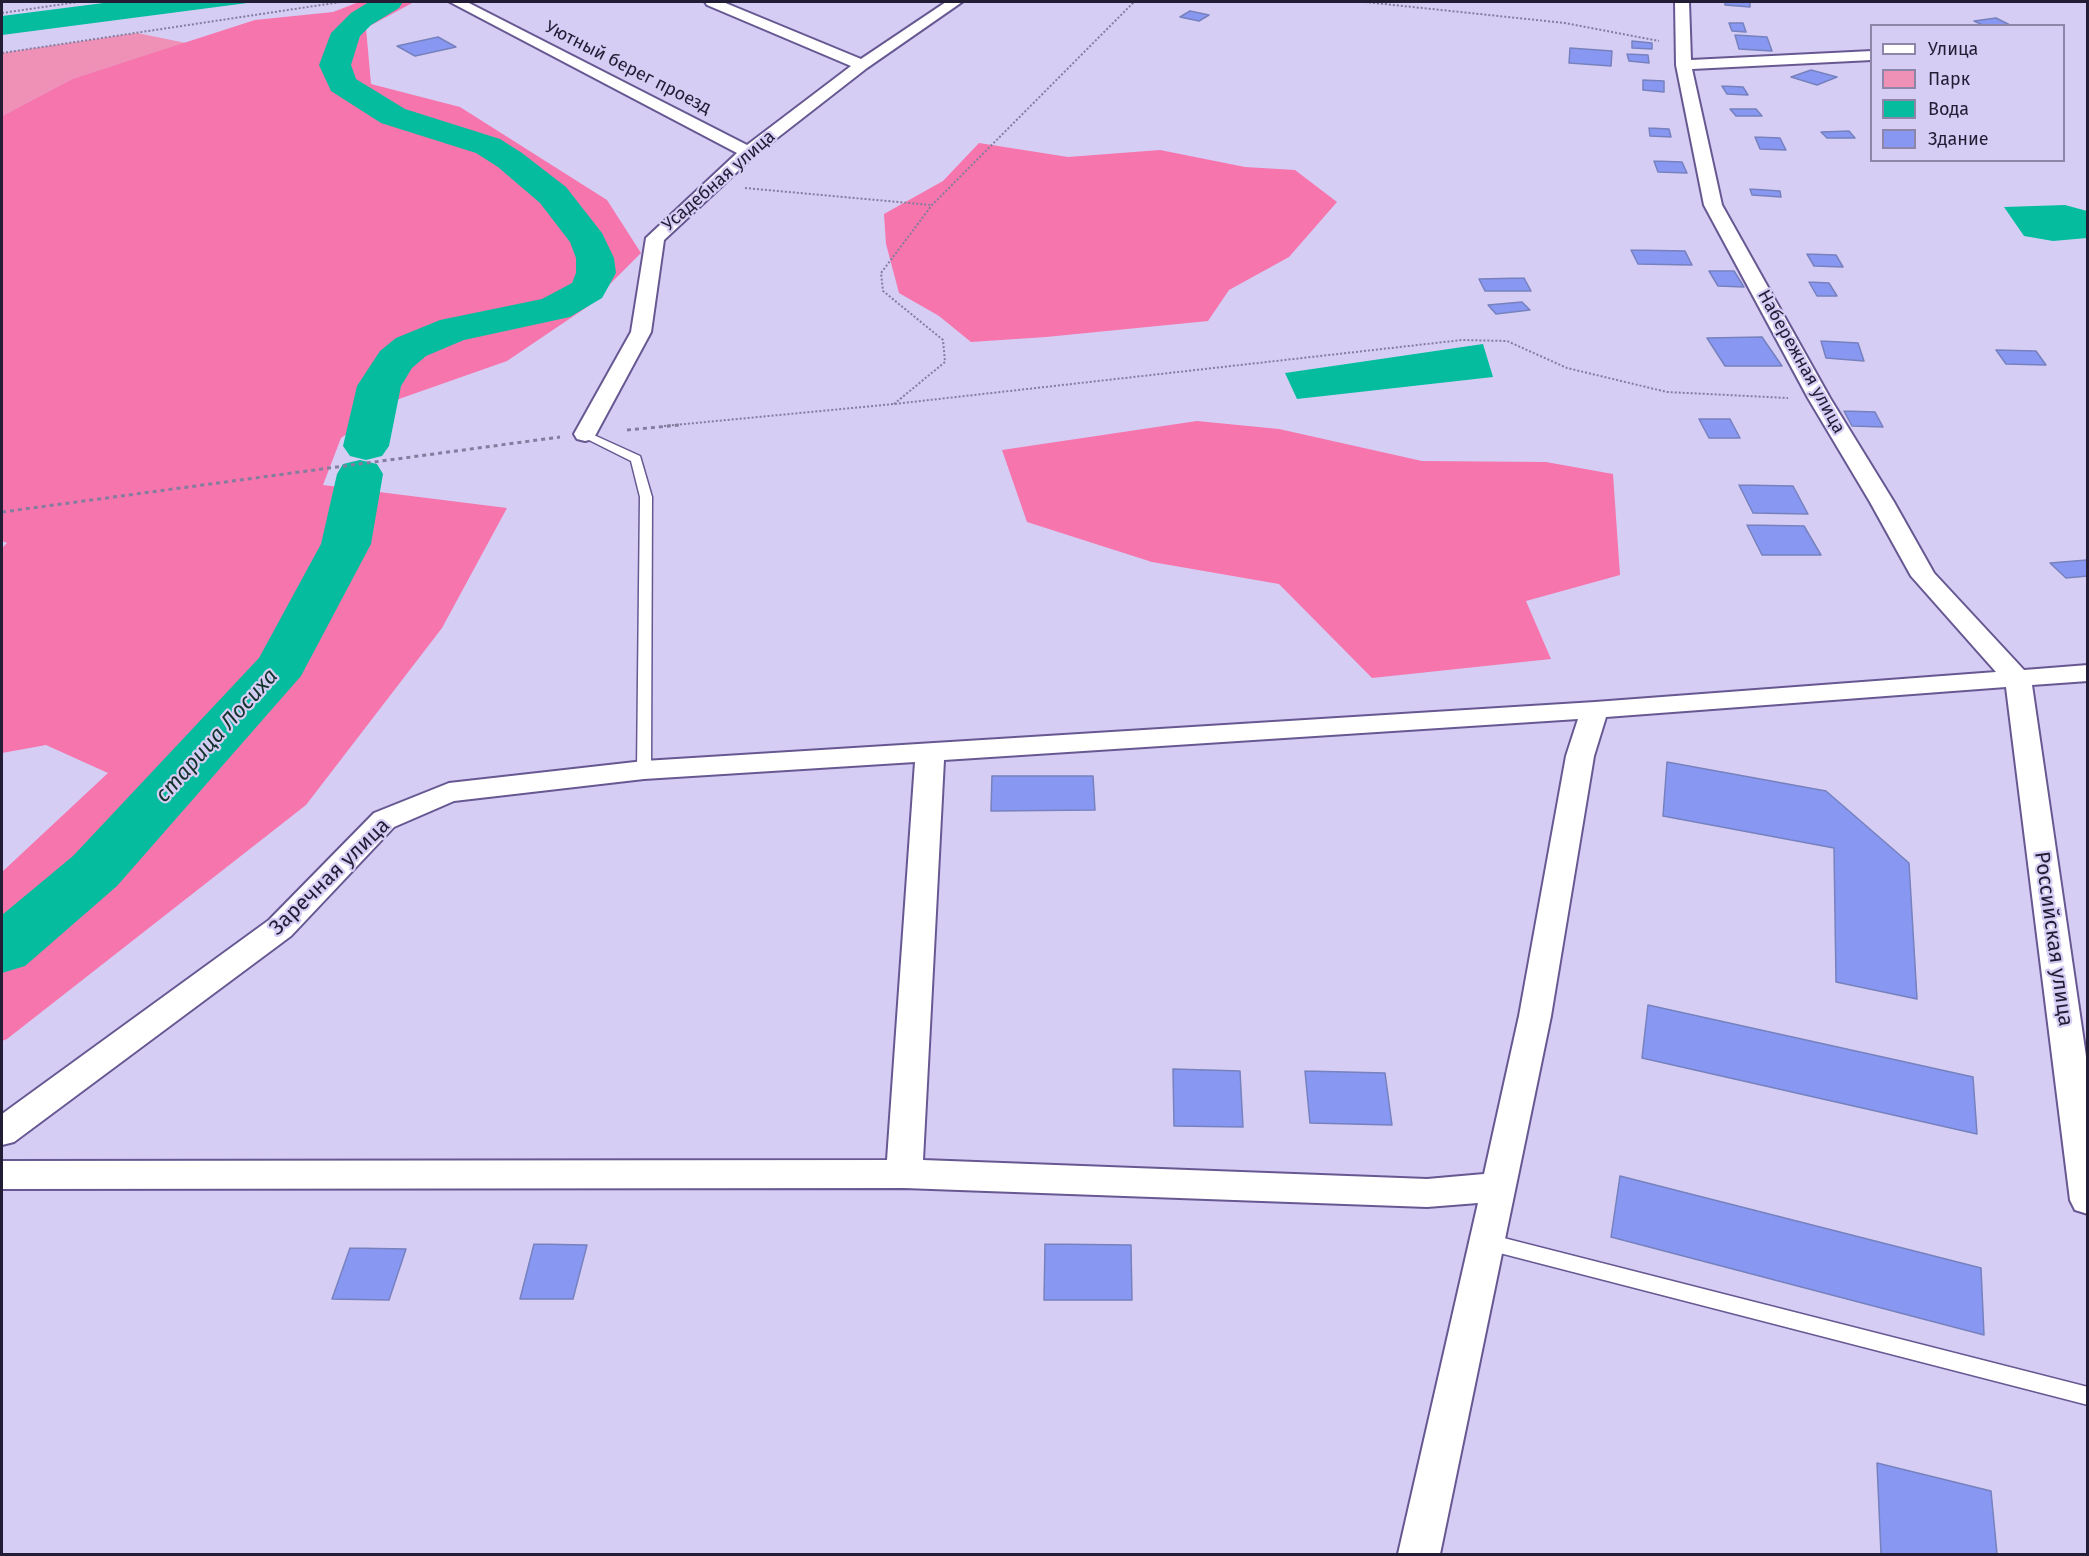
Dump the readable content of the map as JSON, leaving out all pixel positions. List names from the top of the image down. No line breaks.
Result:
{"streets":{"street":["Уютный берег проезд","Усадебная улица","Набережная улица","Заречная улица","Российская улица"]},"crossings":[["Уютный берег проезд","Усадебная улица"],["Набережная улица","Заречная улица"],["Набережная улица","Российская улица"],["Заречная улица","Российская улица"]],"water":["старица Лосиха"],"legend":["Улица","Парк","Вода","Здание"]}
